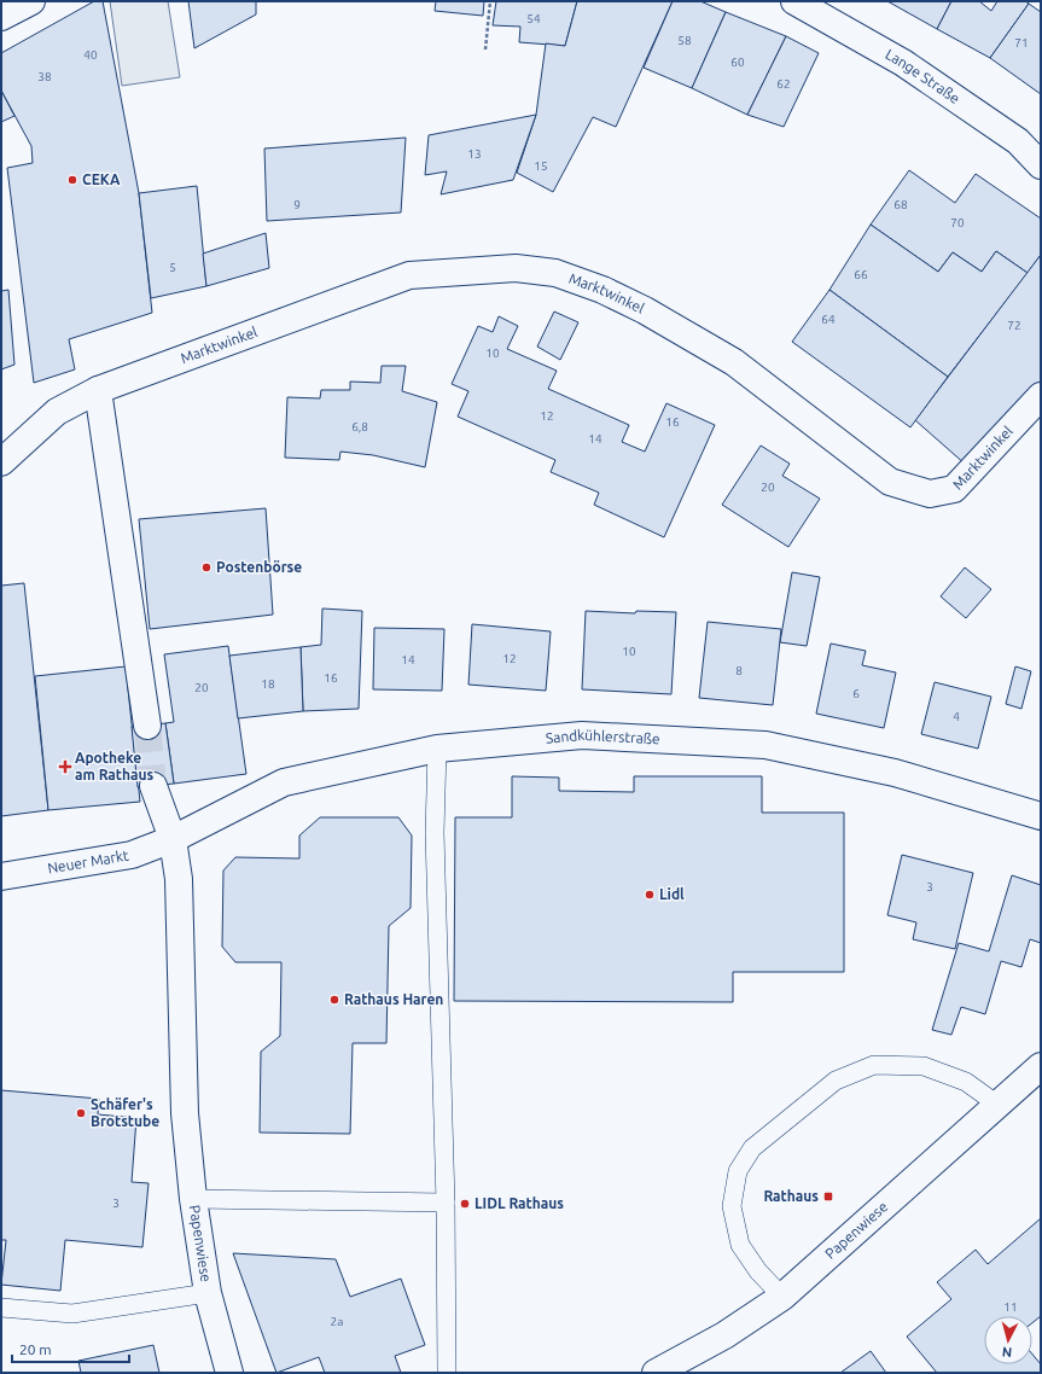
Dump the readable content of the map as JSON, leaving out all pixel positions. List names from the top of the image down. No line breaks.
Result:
{"streets":{"street":["Lange Straße","Marktwinkel","Sandkühlerstraße","Neuer Markt","Papenwiese"]},"crossings":[["Sandkühlerstraße","Neuer Markt"],["Sandkühlerstraße","Papenwiese"],["Neuer Markt","Papenwiese"]],"places":{"other":["CEKA","Postenbörse","Lidl","Rathaus Haren","Schäfer's Brotstube","LIDL Rathaus"],"health":["Apotheke am Rathaus"],"transit":["Rathaus"]},"house_numbers":["54","58","71","40","60","38","62","13","15","9","68","70","5","66","64","72","10","12","16","6,8","14","20","10","12","14","8","16","18","20","6","4","3","3","11","2a"],"scale_bar":"20 m","north":"bottom"}
